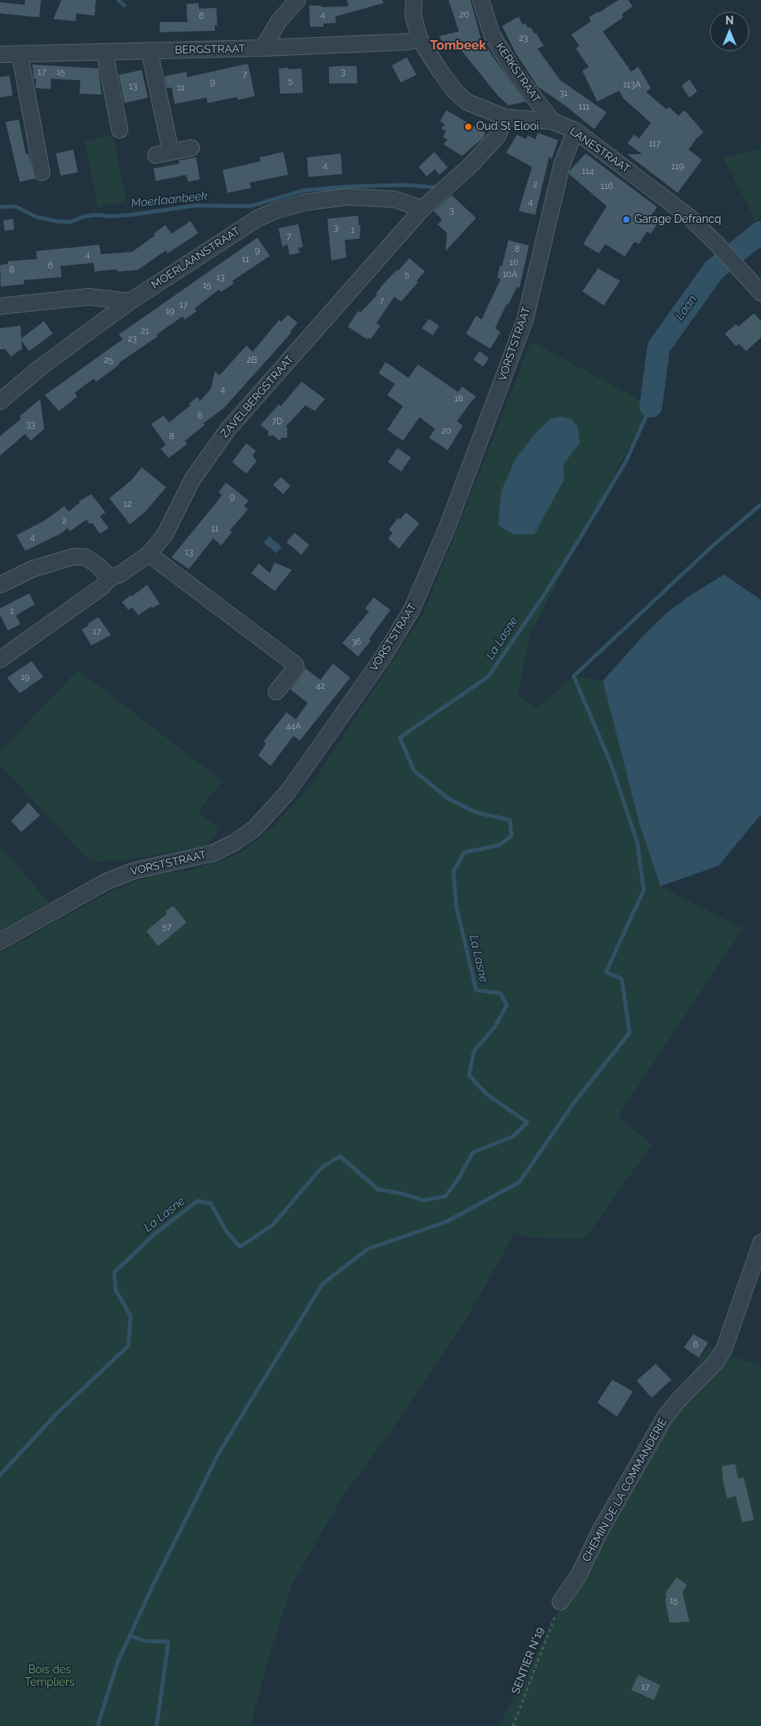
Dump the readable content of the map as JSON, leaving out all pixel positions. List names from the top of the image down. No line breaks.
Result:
{"streets":{"street":["BERGSTRAAT","KERKSTRAAT","LANESTRAAT","MOERLAANSTRAAT","VORSTSTRAAT","ZAVELBERGSTRAAT","CHEMIN DE LA COMMANDERIE"],"path":["SENTIER N°19"]},"crossings":[["BERGSTRAAT","LANESTRAAT"],["KERKSTRAAT","LANESTRAAT"],["LANESTRAAT","VORSTSTRAAT"],["LANESTRAAT","ZAVELBERGSTRAAT"],["MOERLAANSTRAAT","ZAVELBERGSTRAAT"],["CHEMIN DE LA COMMANDERIE","SENTIER N°19"]],"districts":["Tombeek"],"water":["Moerlaanbeek","Laan","La Lasne"],"parks":["Bois des Templiers"],"places":["Oud St Elooi","Garage Defrancq"],"house_numbers":["4","20","6","23","17","15","3","7","5","9","113A","13","11","31","111","117","4","119","114","2","116","4","3","3","1","7","8","9","4","11","10","6","8","5","10A","13","15","7","17","19","21","23","25","2B","4","18","6","7D","33","20","8","9","12","2","11","4","13","1","17","36","19","42","44A","57","6","15","17"],"north":"top"}
